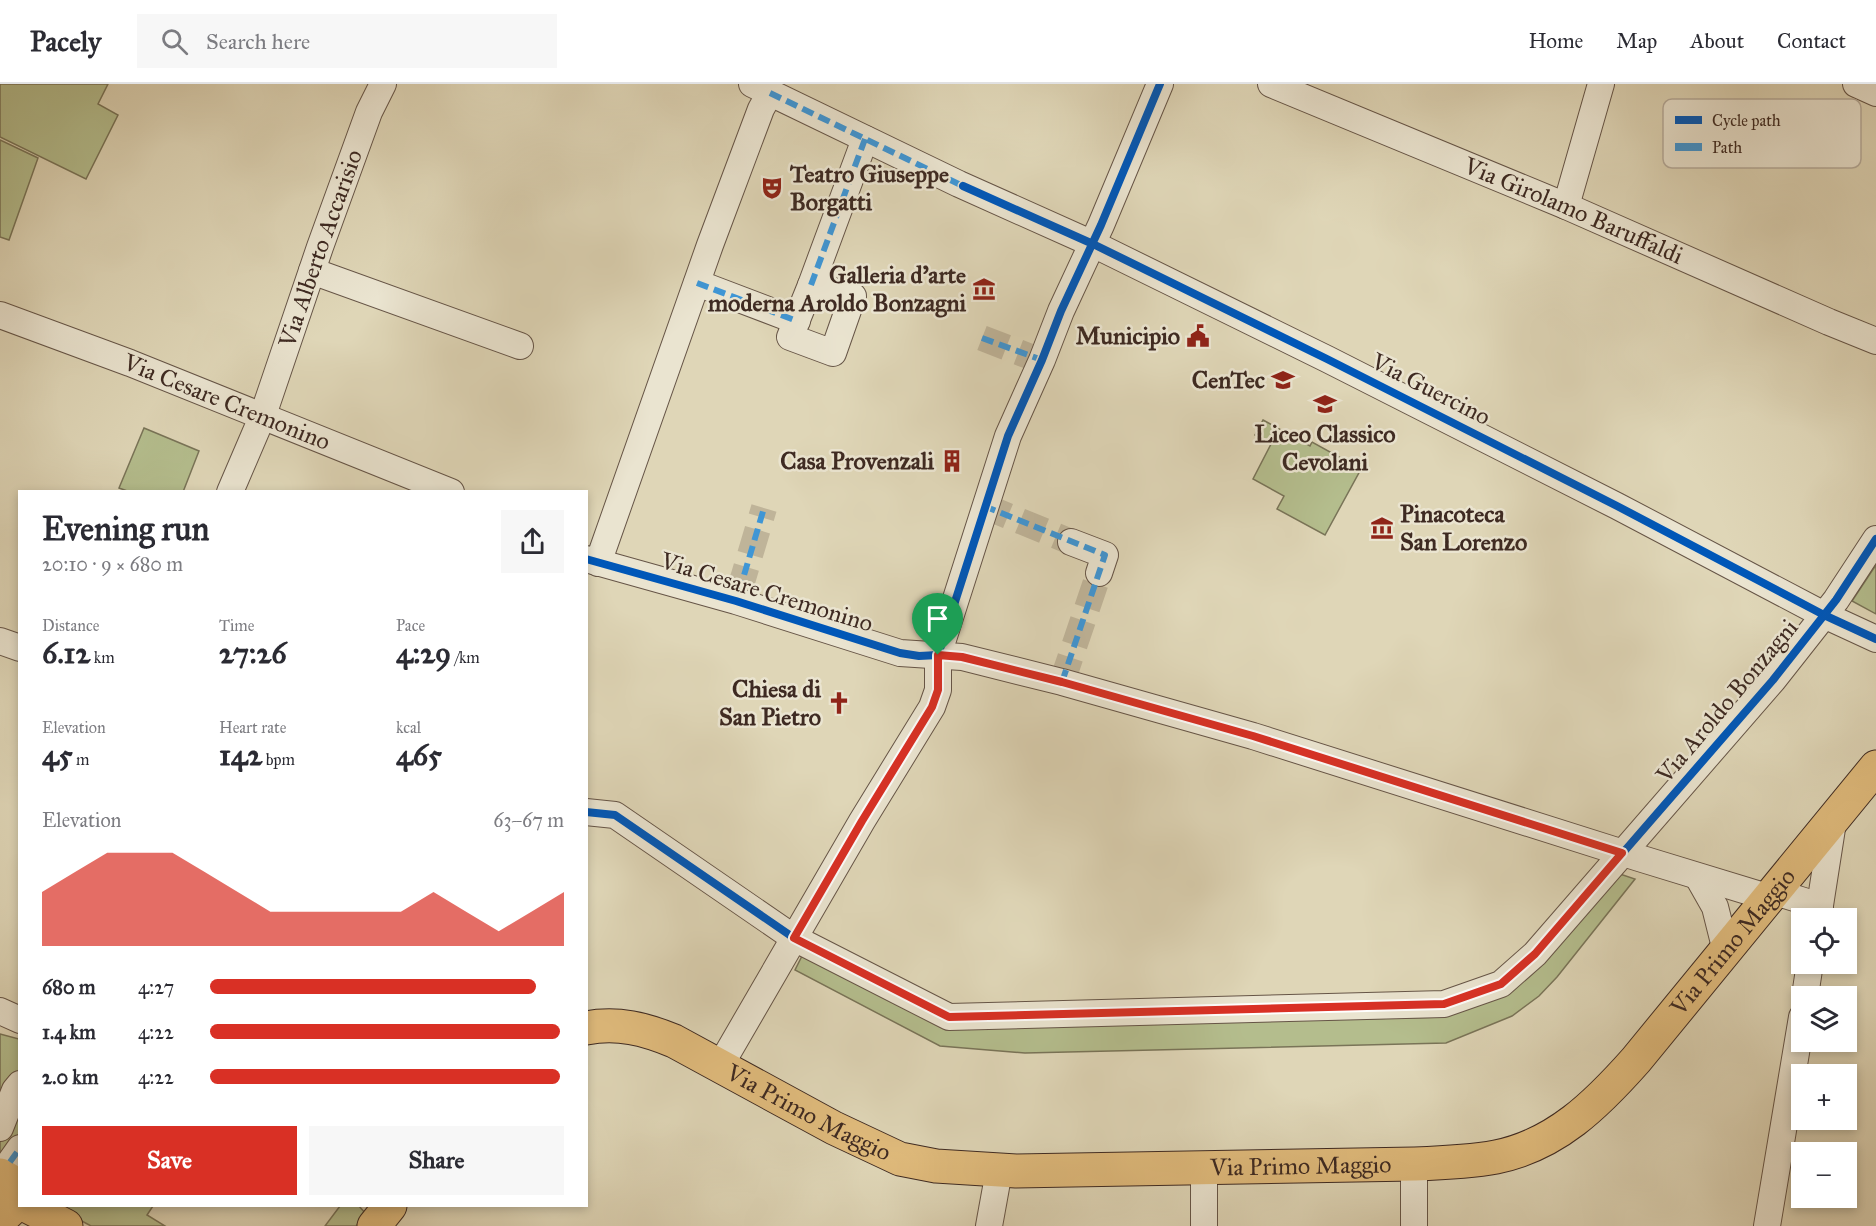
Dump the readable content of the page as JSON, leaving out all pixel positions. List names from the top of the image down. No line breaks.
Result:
{"streets":{"main road":["Via Primo Maggio"],"street":["Via Girolamo Baruffaldi","Via Alberto Accarisio","Via Guercino","Via Cesare Cremonino","Via Aroldo Bonzagni"]},"crossings":[["Via Alberto Accarisio","Via Cesare Cremonino"],["Via Guercino","Via Aroldo Bonzagni"],["Via Cesare Cremonino","Via Aroldo Bonzagni"],["Via Cesare Cremonino","Via Primo Maggio"]],"places":{"theatre":["Teatro Giuseppe Borgatti"],"museum":["Galleria d'arte moderna Aroldo Bonzagni","Pinacoteca San Lorenzo"],"public building":["Municipio"],"school or university":["CenTec","Liceo Classico Cevolani"],"building":["Casa Provenzali"],"church":["Chiesa di San Pietro"]},"legend":["Cycle path","Path"],"page":{"header":"Pacely","search":"Search here","nav":["Home","Map","About","Contact"],"heading":["Evening run","20:10 · 9 × 680 m"],"stats":[["Distance","6.12 km"],["Time","27:26"],["Pace","4:29 /km"],["Elevation","45 m"],["Heart rate","142 bpm"],["kcal","465"]],"chart":["Elevation","63–67 m"],"map_buttons":["+","−"],"list":[{"name":"680 m","note":"4:27"},{"name":"1.4 km","note":"4:22"},{"name":"2.0 km","note":"4:22"}],"buttons":["Save","Share"]}}
